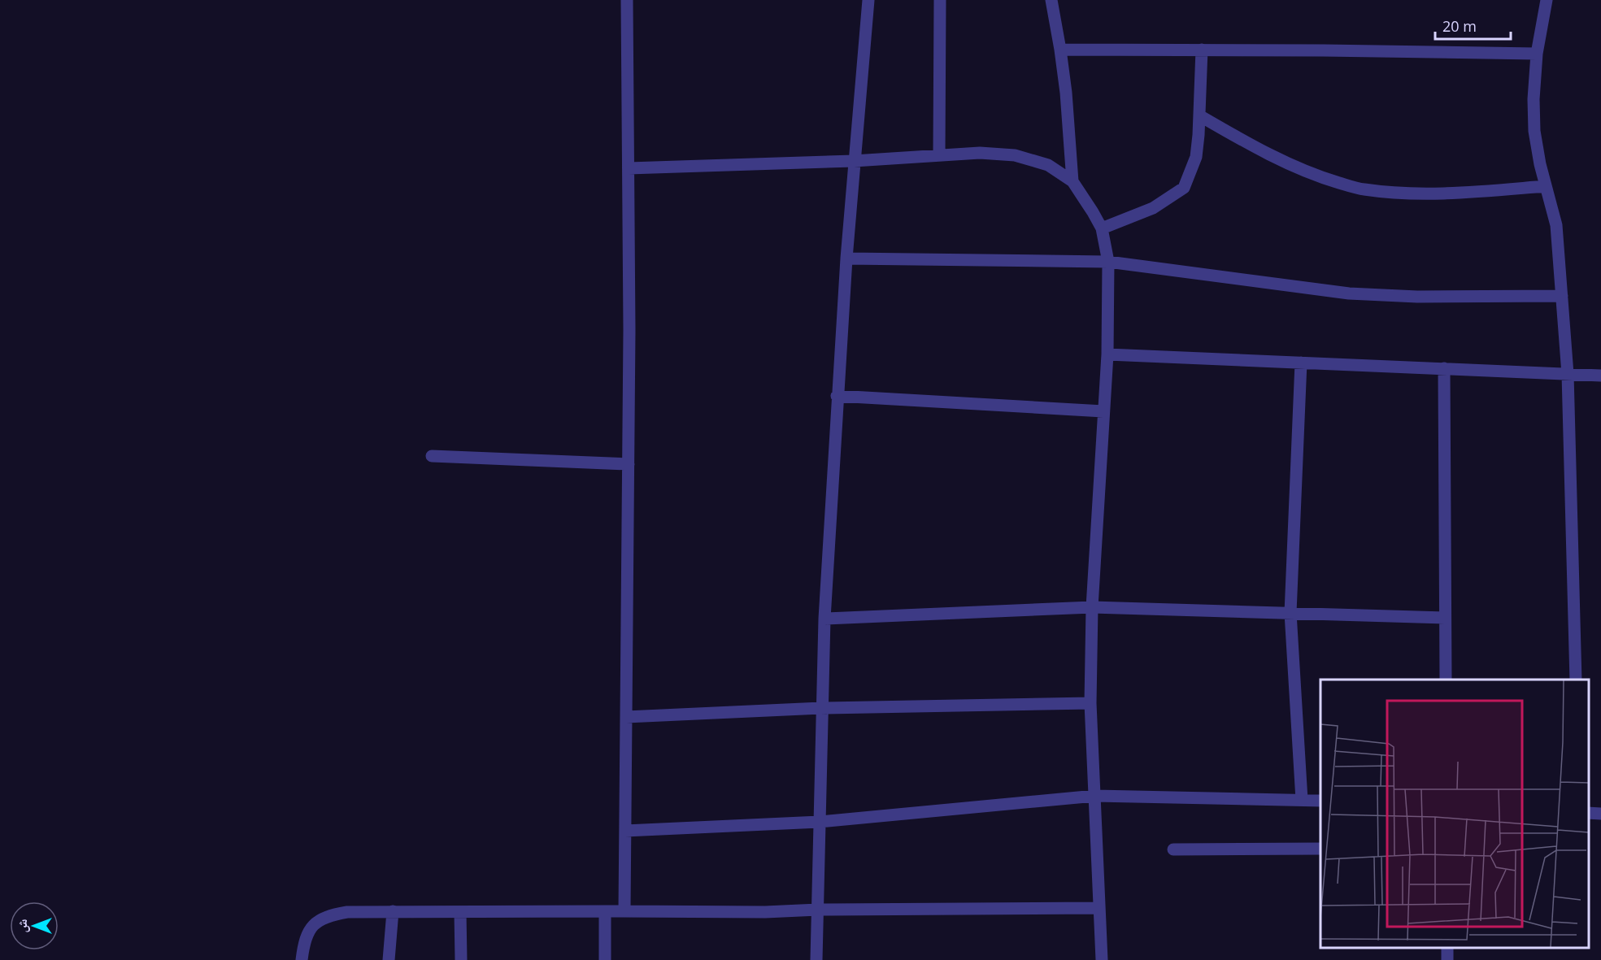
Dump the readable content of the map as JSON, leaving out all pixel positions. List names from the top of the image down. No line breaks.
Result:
{"scale_bar":"20 m","north":"left"}
